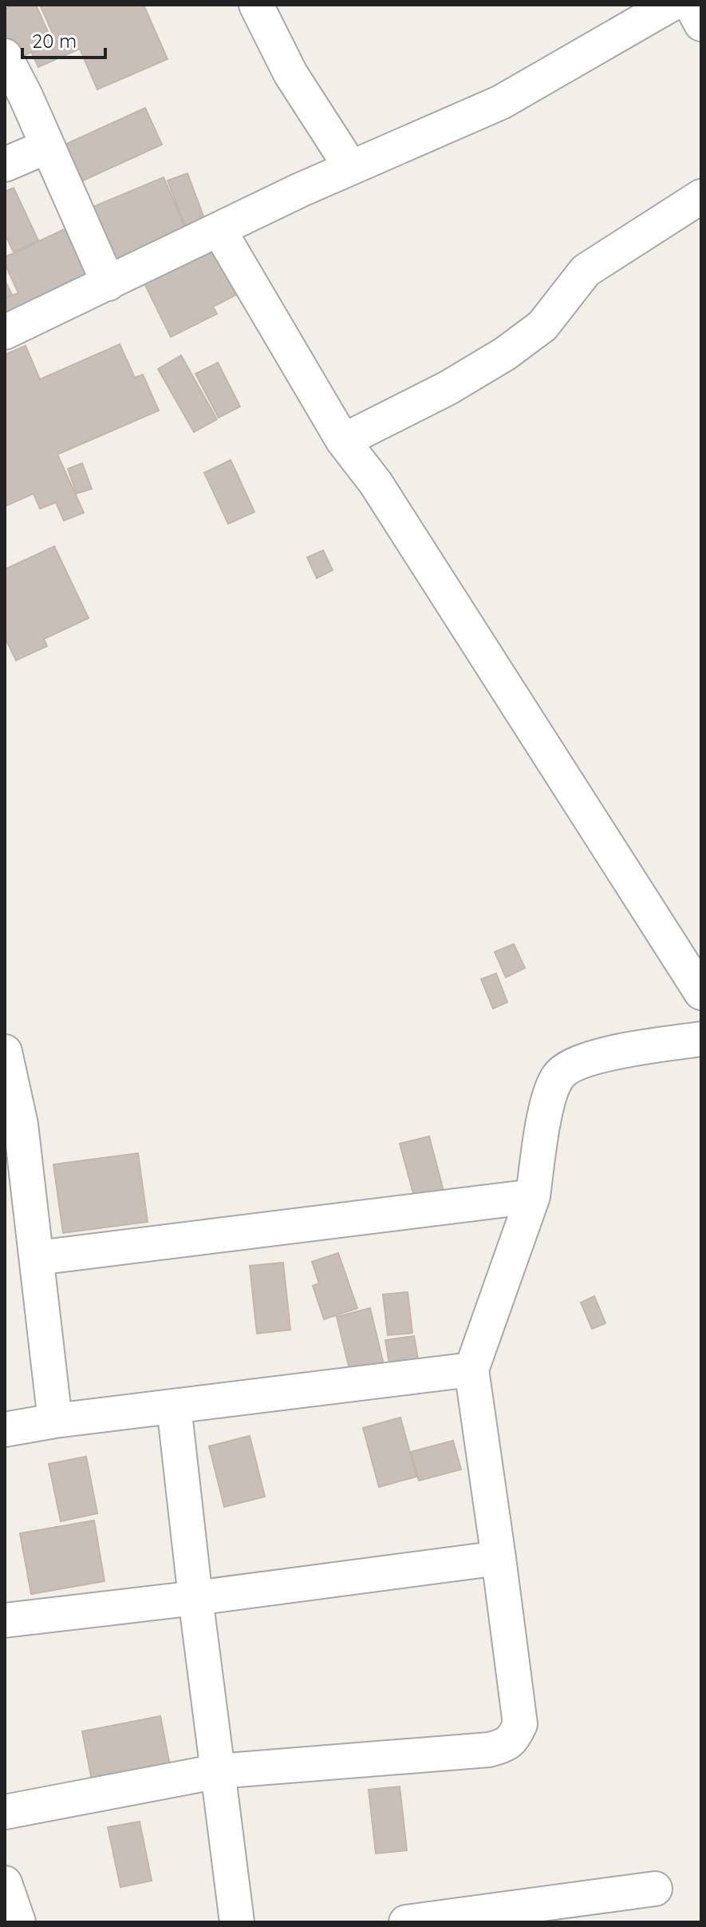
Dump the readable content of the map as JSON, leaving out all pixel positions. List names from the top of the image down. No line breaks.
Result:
{"scale_bar":"20 m"}
